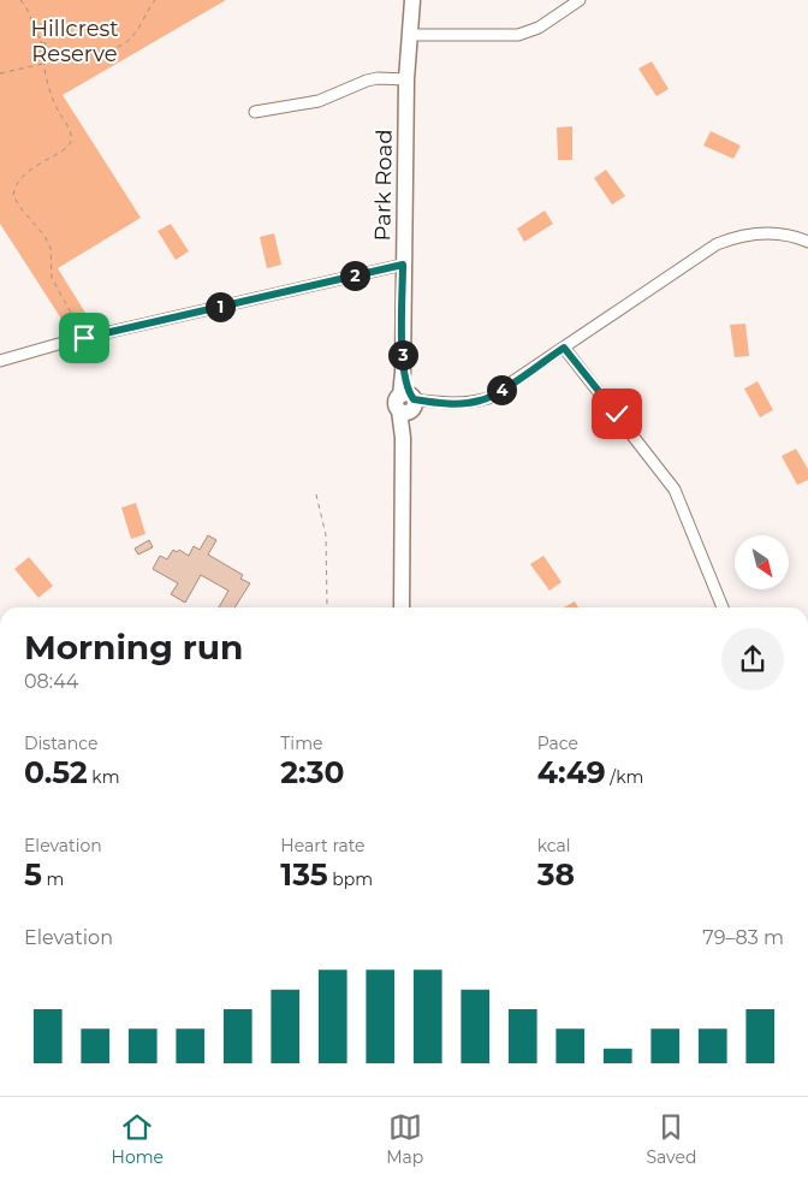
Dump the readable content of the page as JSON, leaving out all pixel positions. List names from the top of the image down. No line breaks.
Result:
{"streets":{"street":["Park Road"]},"parks":["Hillcrest Reserve"],"north":"bottom right","page":{"pins":["2","1","3","4"],"heading":["Morning run","08:44"],"stats":[["Distance","0.52 km"],["Time","2:30"],["Pace","4:49 /km"],["Elevation","5 m"],["Heart rate","135 bpm"],["kcal","38"]],"chart":["Elevation","79–83 m"],"tabs":["Home","Map","Saved"]}}
